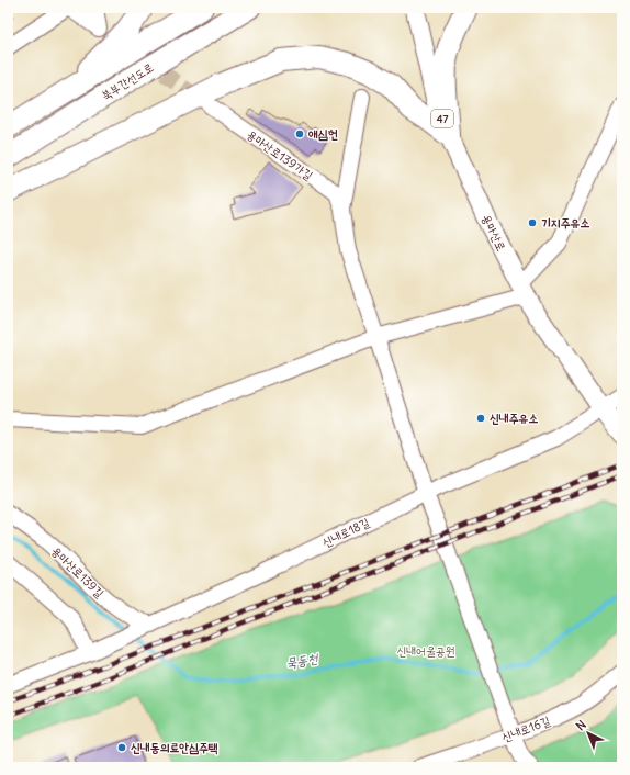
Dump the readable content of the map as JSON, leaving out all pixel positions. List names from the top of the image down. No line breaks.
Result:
{"streets":{"highway":["북부간선도로"],"main road":["47","용마산로"],"street":["용마산로139가길","신내로18길","용마산로139길","신내로16길"]},"crossings":[["용마산로139가길","신내로18길"],["용마산로139가길","신내로16길"],["용마산로","신내로18길"],["신내로18길","용마산로139길"]],"water":["묵동천"],"parks":["신내어울공원"],"places":["애심헌","기지주유소","신내주유소","신내동의료안심주택"],"north":"top left"}
